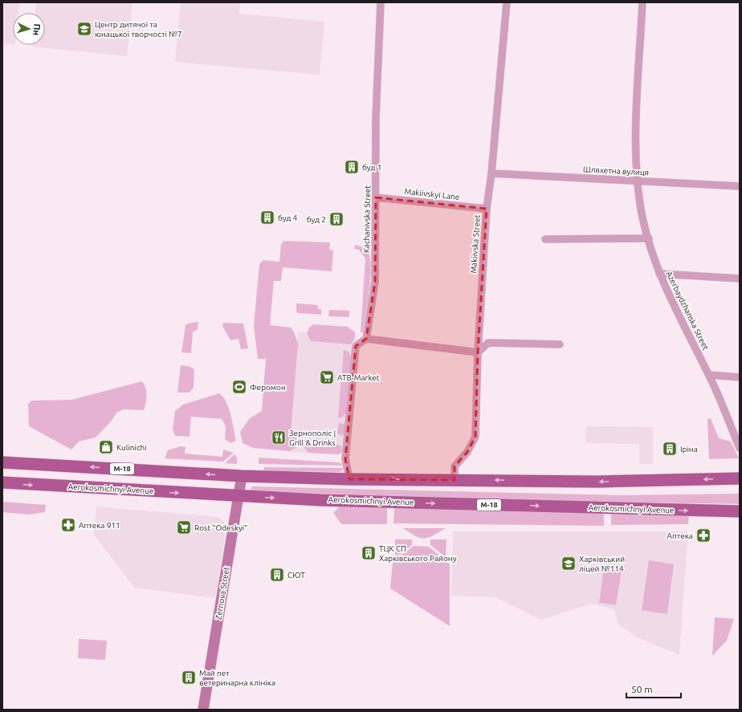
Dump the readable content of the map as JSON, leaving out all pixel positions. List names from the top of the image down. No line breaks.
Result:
{"streets":{"main road":["М-18","Aerokosmichnyi Avenue"],"street":["Шляхетна вулиця","Makiivskyi Lane","Kachanivska Street","Makiivska Street","Azerbaydzhanska Street","Zernova Street"]},"crossings":[["Шляхетна вулиця","Makiivska Street"],["Шляхетна вулиця","Azerbaydzhanska Street"],["Makiivskyi Lane","Kachanivska Street"],["Makiivskyi Lane","Makiivska Street"],["Makiivska Street","М-18"],["М-18","Zernova Street"],["Aerokosmichnyi Avenue","Zernova Street"]],"places":{"school or university":["Центр дитячої та юнацької творчості №7","Харківський ліцей №114"],"building":["буд 1","буд 4","буд 2","Іріна","ТЦК СП Харківського Району","СЮТ","Май пет ветеринарна клініка"],"supermarket":["ATB-Market","Rost \"Odeskyi\""],"sports":["Феромон"],"restaurant":["Зернополіс | Grill & Drinks"],"shop":["Kulinichi"],"pharmacy":["Аптека 911","Аптека"]},"scale_bar":"50 m","north":"right"}
